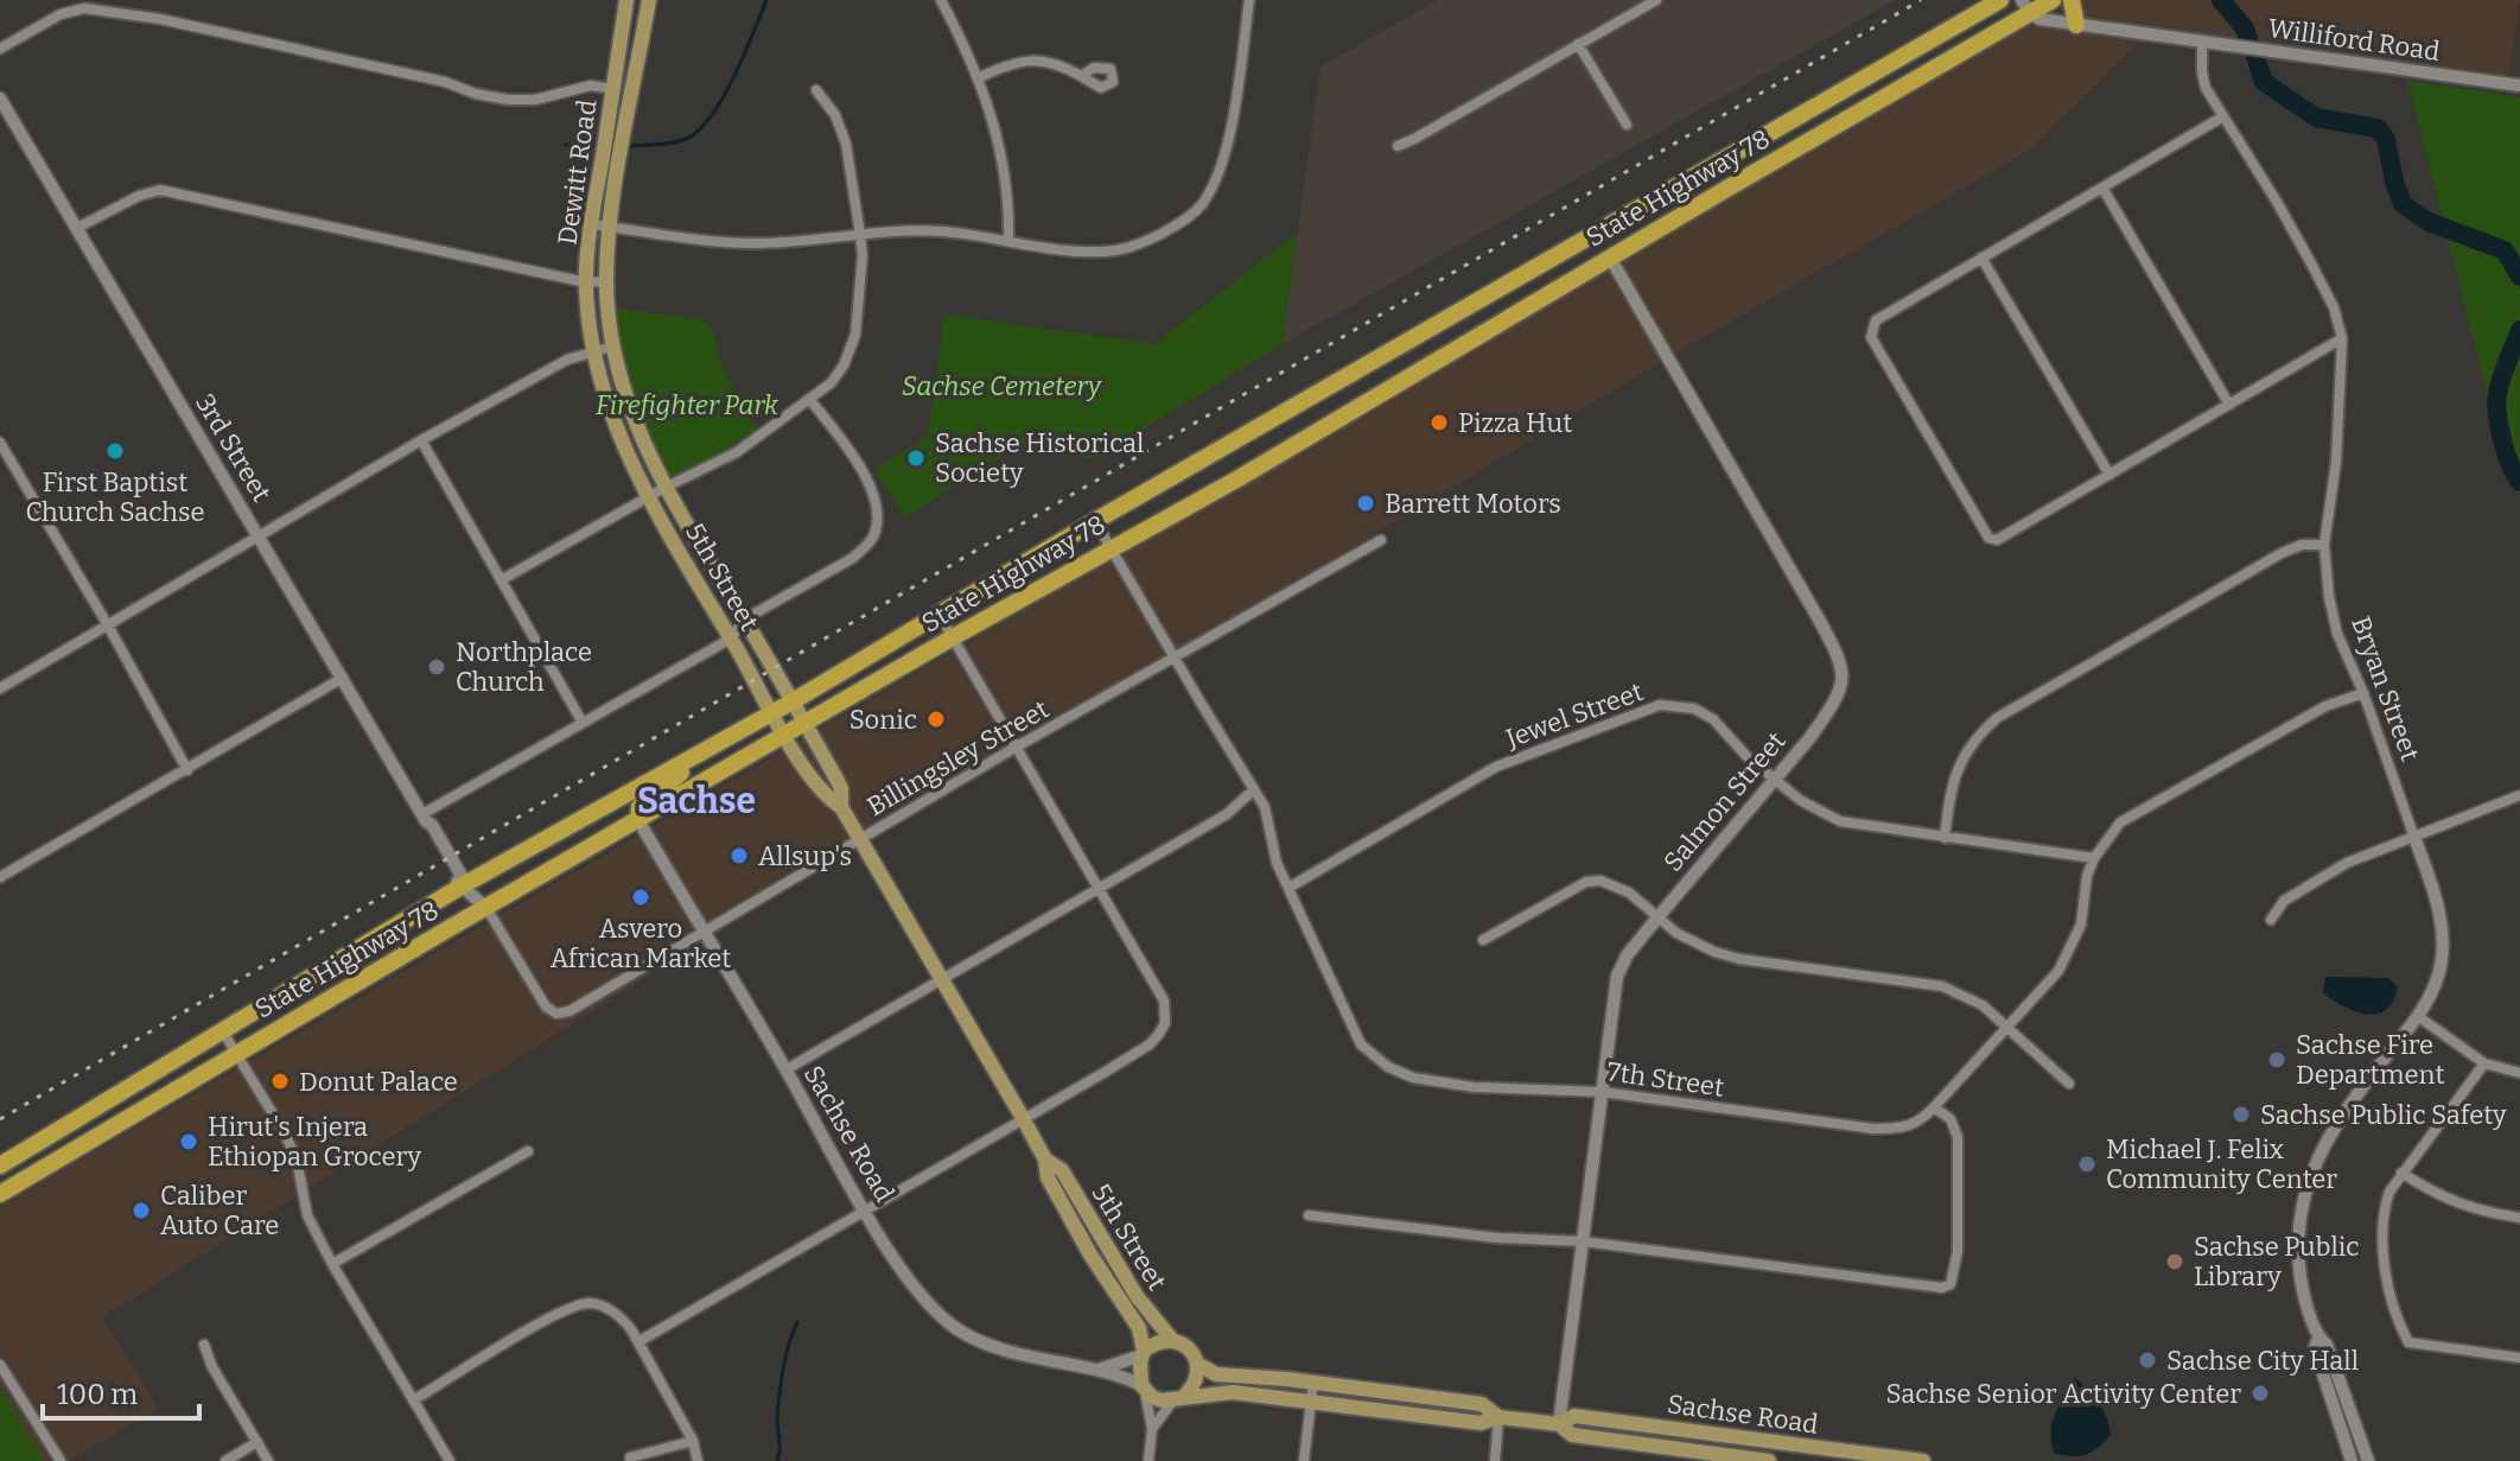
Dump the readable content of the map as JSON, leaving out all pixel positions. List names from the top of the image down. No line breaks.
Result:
{"streets":{"main road":["Dewitt Road","State Highway 78","5th Street","Sachse Road"],"street":["Williford Road","3rd Street","Bryan Street","Jewel Street","Billingsley Street","Salmon Street","7th Street"]},"crossings":[["Williford Road","State Highway 78"],["Williford Road","Bryan Street"],["Dewitt Road","5th Street"],["State Highway 78","3rd Street"],["State Highway 78","5th Street"],["State Highway 78","Salmon Street"],["State Highway 78","7th Street"],["State Highway 78","Sachse Road"],["3rd Street","Billingsley Street"],["5th Street","Billingsley Street"],["5th Street","Sachse Road"],["Bryan Street","7th Street"],["Jewel Street","Salmon Street"],["Jewel Street","7th Street"],["Billingsley Street","7th Street"],["Billingsley Street","Sachse Road"],["Salmon Street","7th Street"],["Salmon Street","Sachse Road"]],"districts":["Sachse"],"parks":["Sachse Cemetery","Firefighter Park"],"places":["Pizza Hut","First Baptist Church Sachse","Sachse Historical Society","Barrett Motors","Northplace Church","Sonic","Allsup's","Asvero African Market","Sachse Fire Department","Donut Palace","Sachse Public Safety","Hirut's Injera Ethiopan Grocery","Michael J. Felix Community Center","Caliber Auto Care","Sachse Public Library","Sachse City Hall","Sachse Senior Activity Center"],"scale_bar":"100 m"}
